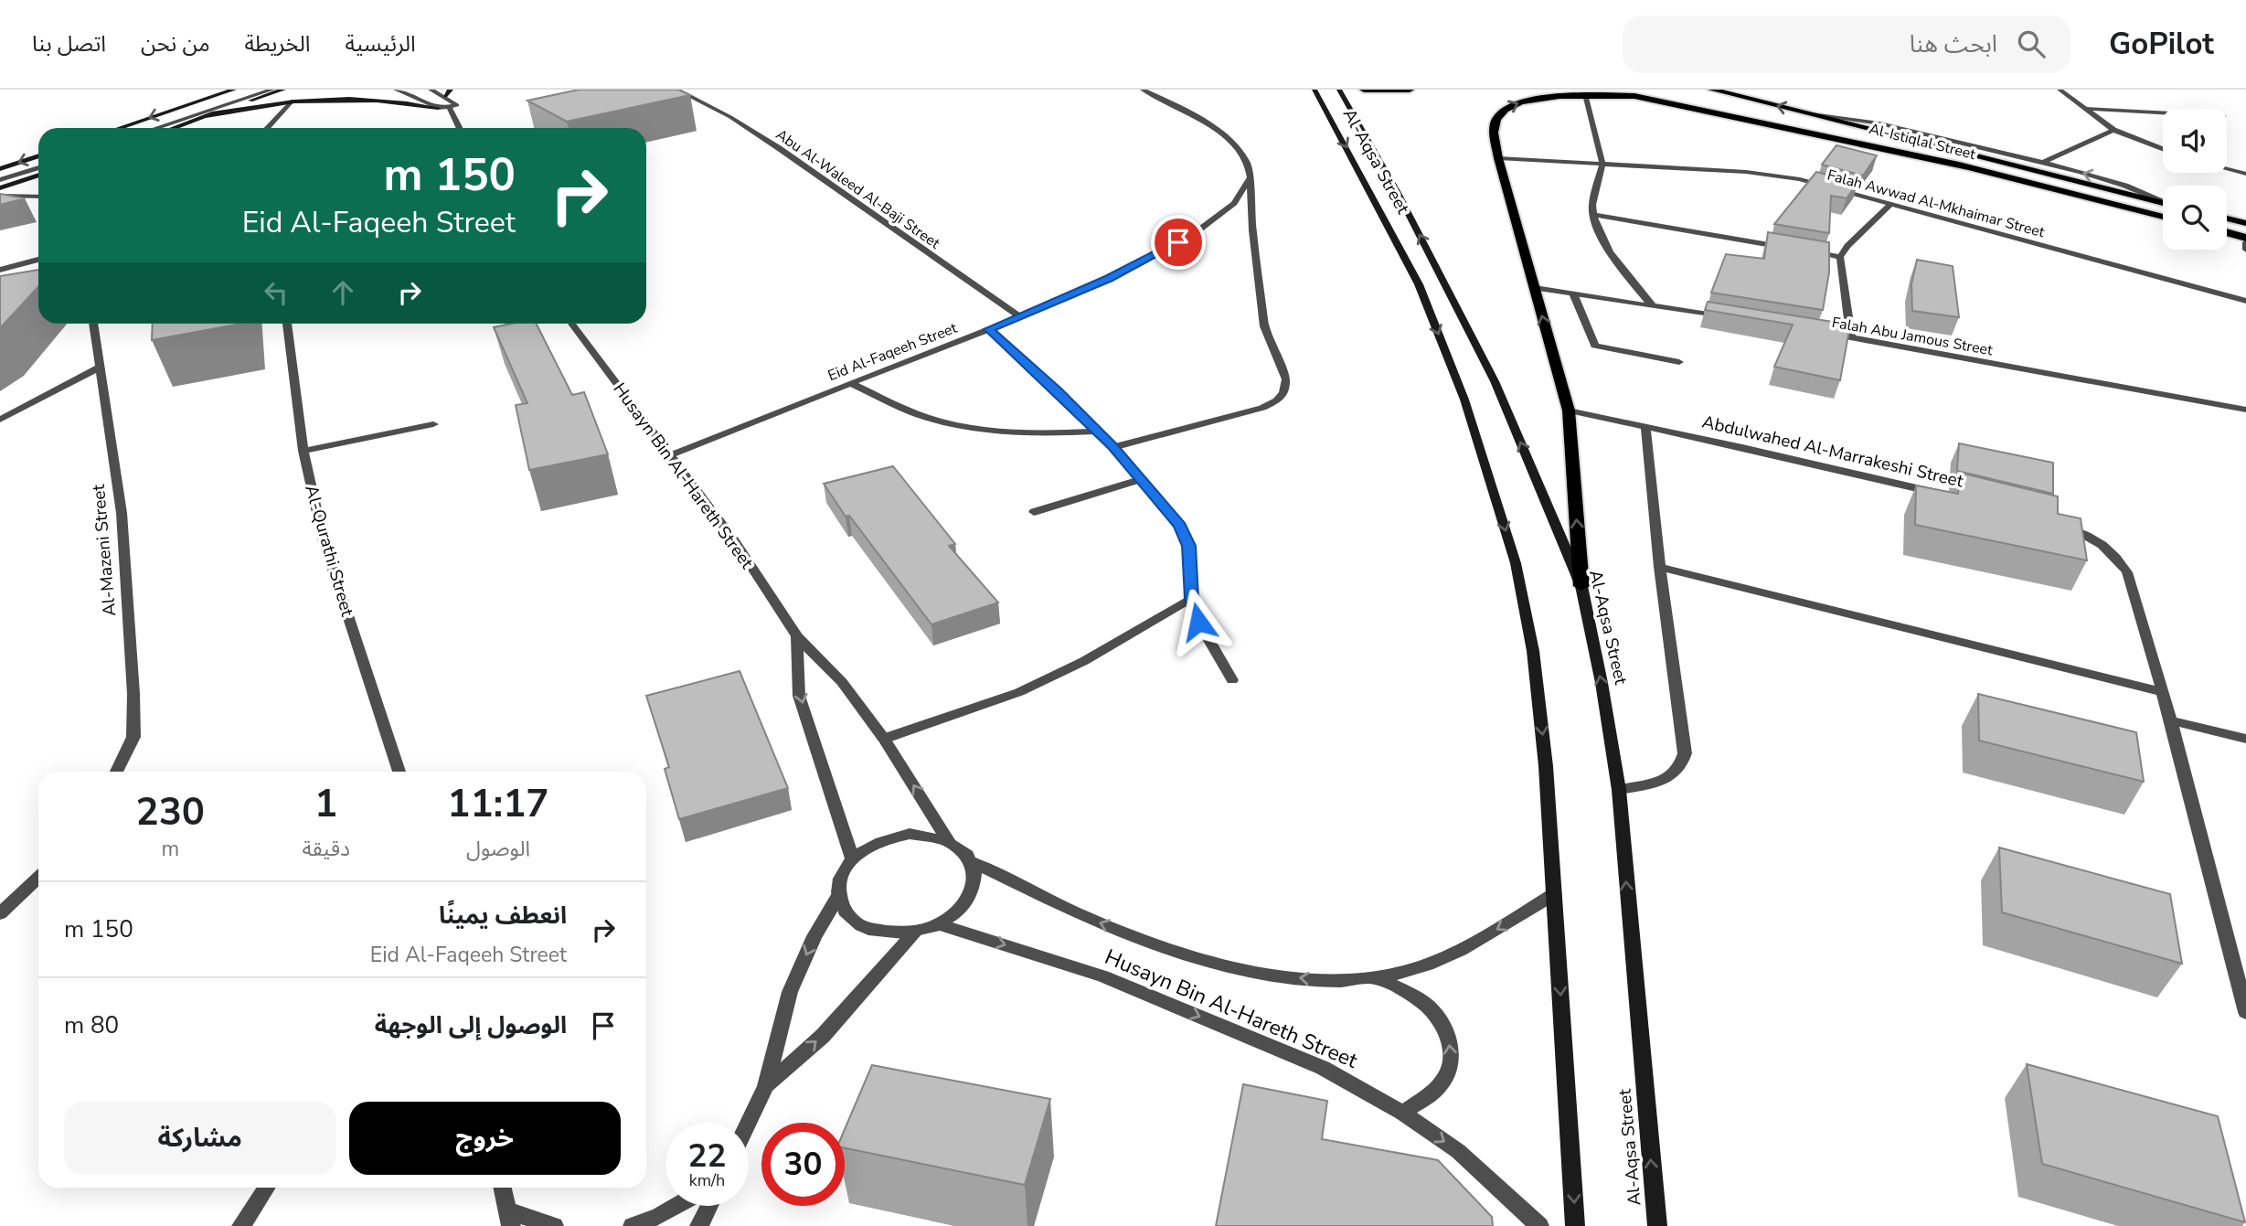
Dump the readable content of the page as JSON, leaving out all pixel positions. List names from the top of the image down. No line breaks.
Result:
{"streets":{"highway":["Al-Istiqlal Street"],"main road":["Al-Aqsa Street"],"street":["Abu Al-Waleed Al-Baji Street","Falah Awwad Al-Mkhaimar Street","Falah Abu Jamous Street","Eid Al-Faqeeh Street","Abdulwahed Al-Marrakeshi Street","Husayn Bin Al-Hareth Street","Al-Mazeni Street","Al-Qurathi Street"]},"crossings":[["Al-Aqsa Street","Husayn Bin Al-Hareth Street"],["Abu Al-Waleed Al-Baji Street","Eid Al-Faqeeh Street"],["Eid Al-Faqeeh Street","Husayn Bin Al-Hareth Street"]],"page":{"header":"GoPilot","search":"ابحث هنا","nav":["الرئيسية","الخريطة","من نحن","اتصل بنا"],"turn":["150 m","Eid Al-Faqeeh Street"],"eta":["11:17","الوصول","1","دقيقة","230","m"],"list":[{"name":"انعطف يمينًا","note":"Eid Al-Faqeeh Street","value":"150 m"},{"name":"الوصول إلى الوجهة","value":"80 m"}],"buttons":["خروج","مشاركة"],"speed":"22 km/h","limit":"30"}}
